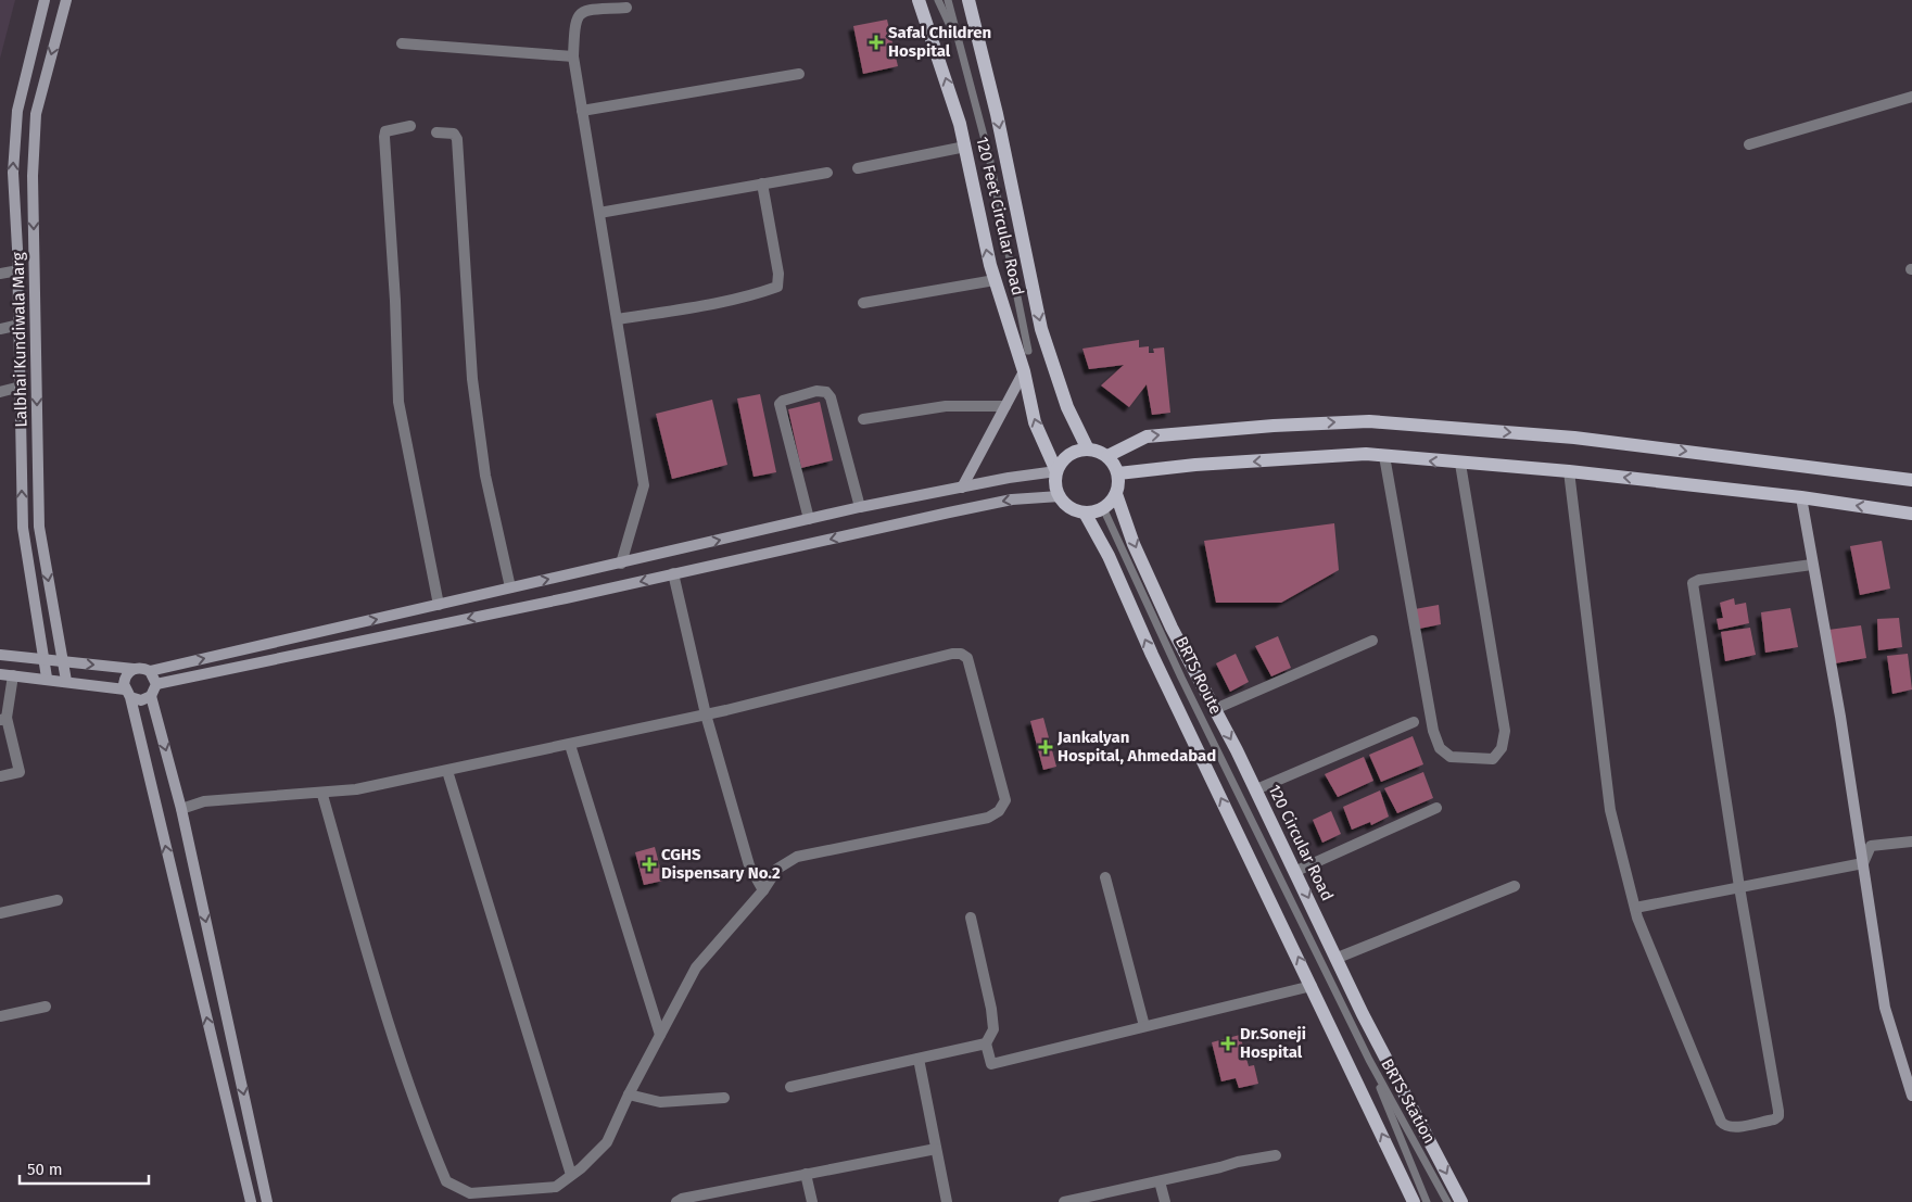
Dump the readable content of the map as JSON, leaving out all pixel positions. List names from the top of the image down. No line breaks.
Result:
{"streets":{"main road":["120 Feet Circular Road","Lalbhai Kundiwala Marg","120 Circular Road"],"lane":["BRTS Route","BRTS Station"]},"crossings":[["120 Feet Circular Road","BRTS Route"],["120 Feet Circular Road","120 Circular Road"],["BRTS Route","120 Circular Road"],["BRTS Route","BRTS Station"]],"places":{"health":["Safal Children Hospital","Jankalyan Hospital, Ahmedabad","CGHS Dispensary No.2","Dr.Soneji Hospital"]},"scale_bar":"50 m"}
